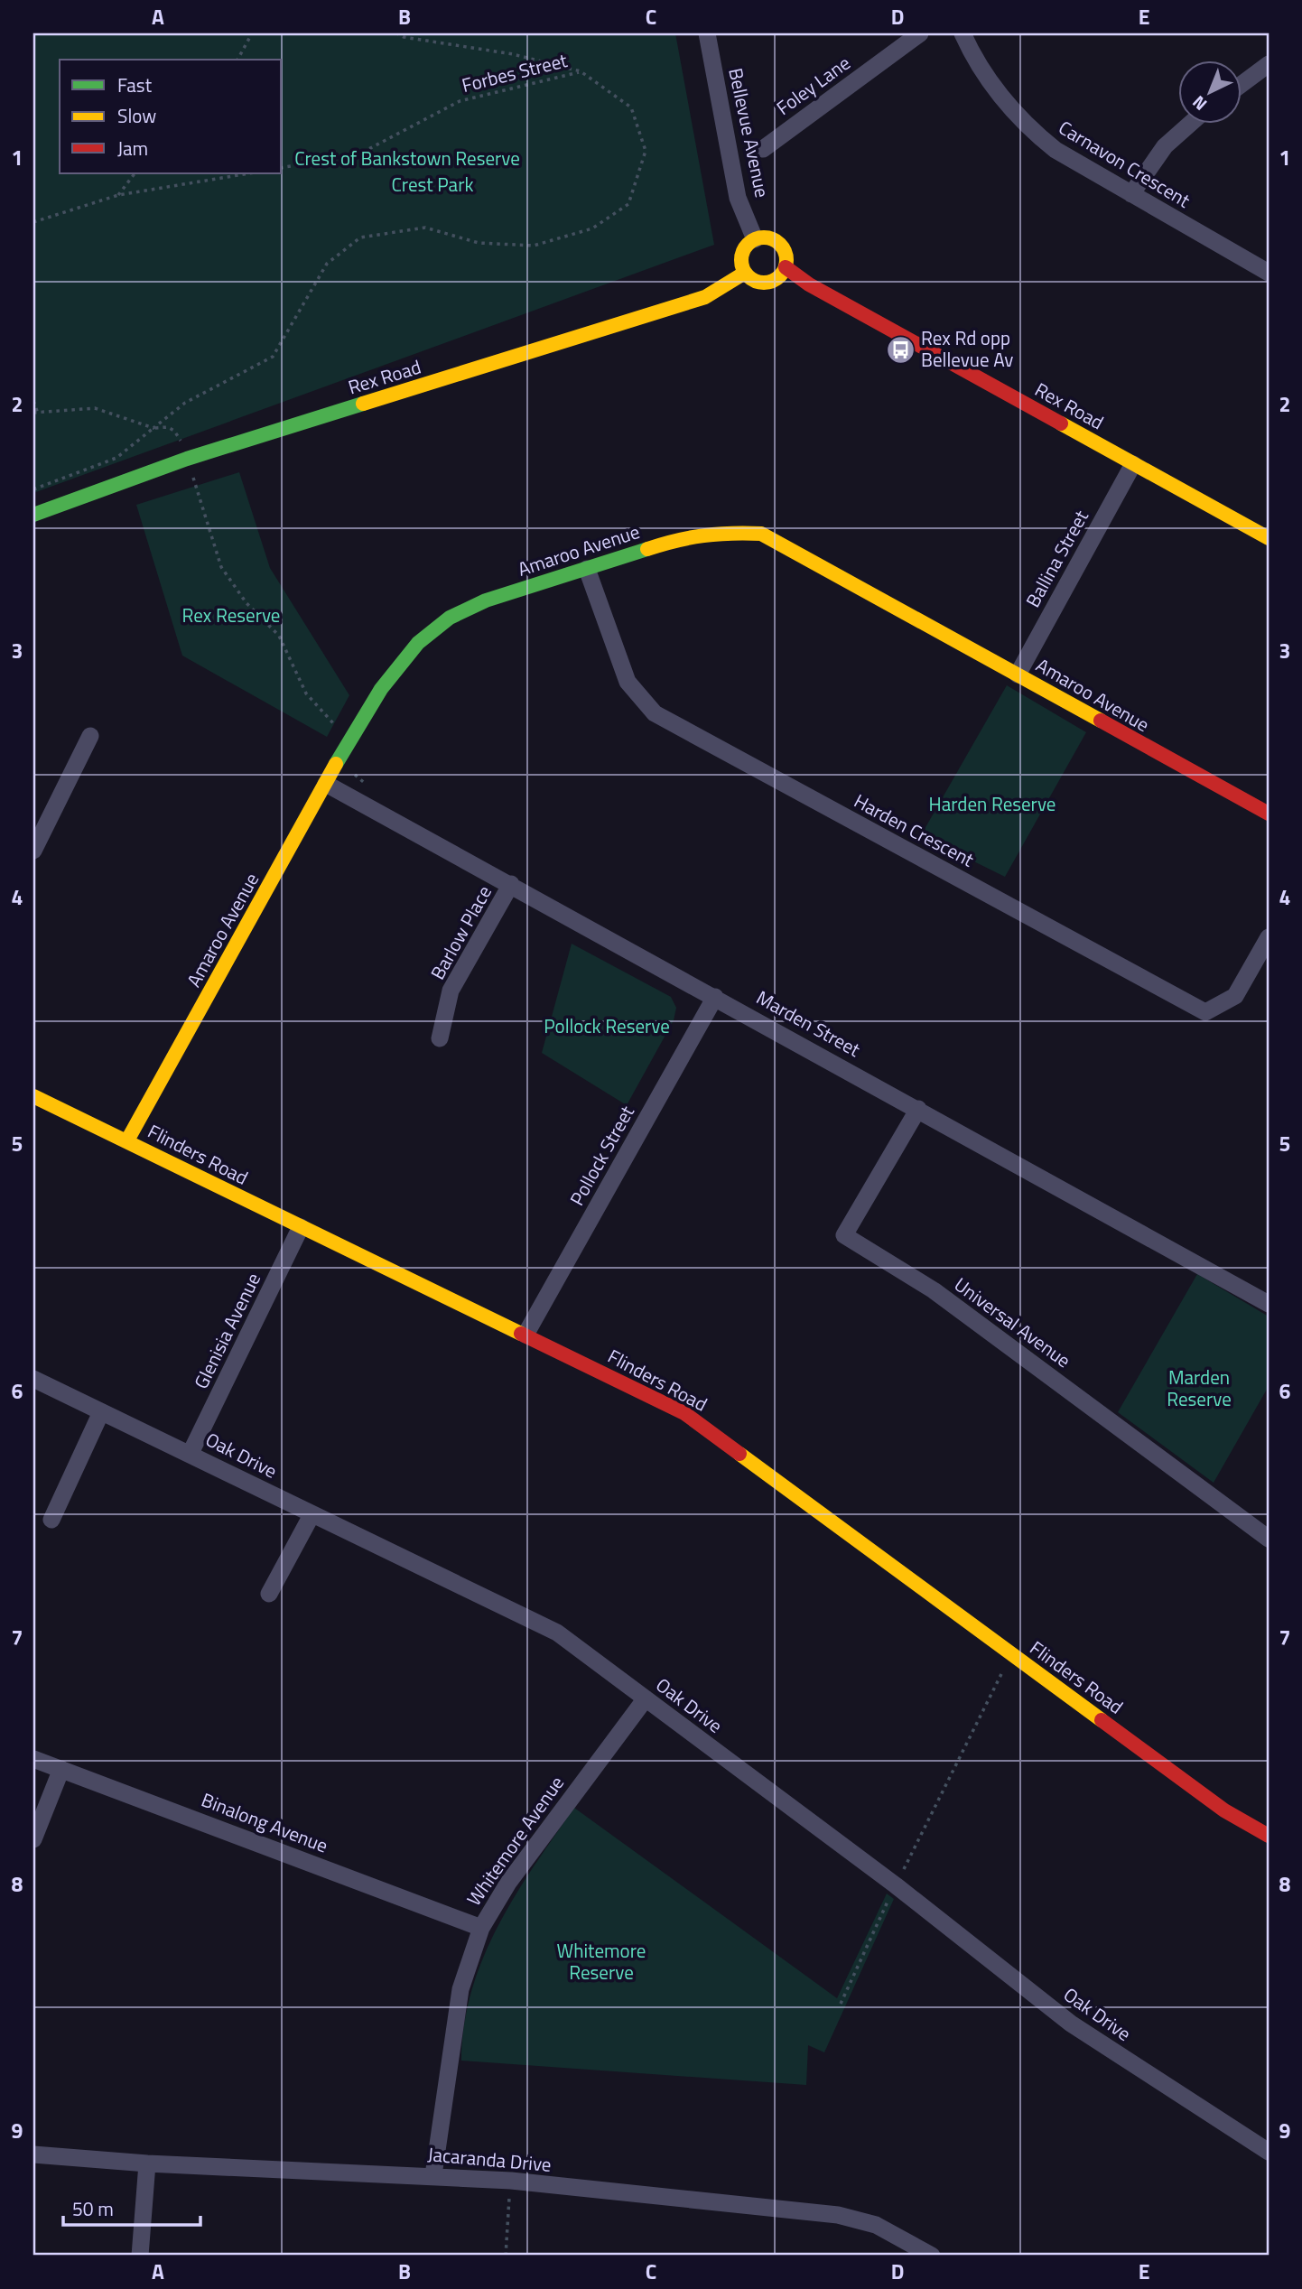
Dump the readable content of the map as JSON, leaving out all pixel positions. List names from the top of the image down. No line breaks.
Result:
{"streets":{"street":["Foley Lane","Bellevue Avenue","Carnavon Crescent","Rex Road","Amaroo Avenue","Ballina Street","Harden Crescent","Barlow Place","Marden Street","Flinders Road","Pollock Street","Universal Avenue","Glenisia Avenue","Oak Drive","Binalong Avenue","Whitemore Avenue","Jacaranda Drive"],"path":["Forbes Street"]},"crossings":[["Bellevue Avenue","Rex Road"],["Rex Road","Ballina Street"],["Amaroo Avenue","Ballina Street"],["Amaroo Avenue","Harden Crescent"],["Amaroo Avenue","Marden Street"],["Amaroo Avenue","Flinders Road"],["Barlow Place","Marden Street"],["Marden Street","Pollock Street"],["Marden Street","Universal Avenue"],["Flinders Road","Pollock Street"],["Flinders Road","Glenisia Avenue"],["Glenisia Avenue","Oak Drive"],["Oak Drive","Whitemore Avenue"],["Binalong Avenue","Whitemore Avenue"],["Whitemore Avenue","Jacaranda Drive"]],"parks":["Crest of Bankstown Reserve","Crest Park","Rex Reserve","Harden Reserve","Pollock Reserve","Marden Reserve","Whitemore Reserve"],"places":{"bus stop":["Rex Rd opp Bellevue Av"]},"legend":["Fast","Slow","Jam"],"scale_bar":"50 m","north":"bottom left","grid":{"columns":["A","B","C","D","E"],"rows":["1","2","3","4","5","6","7","8","9"]}}
